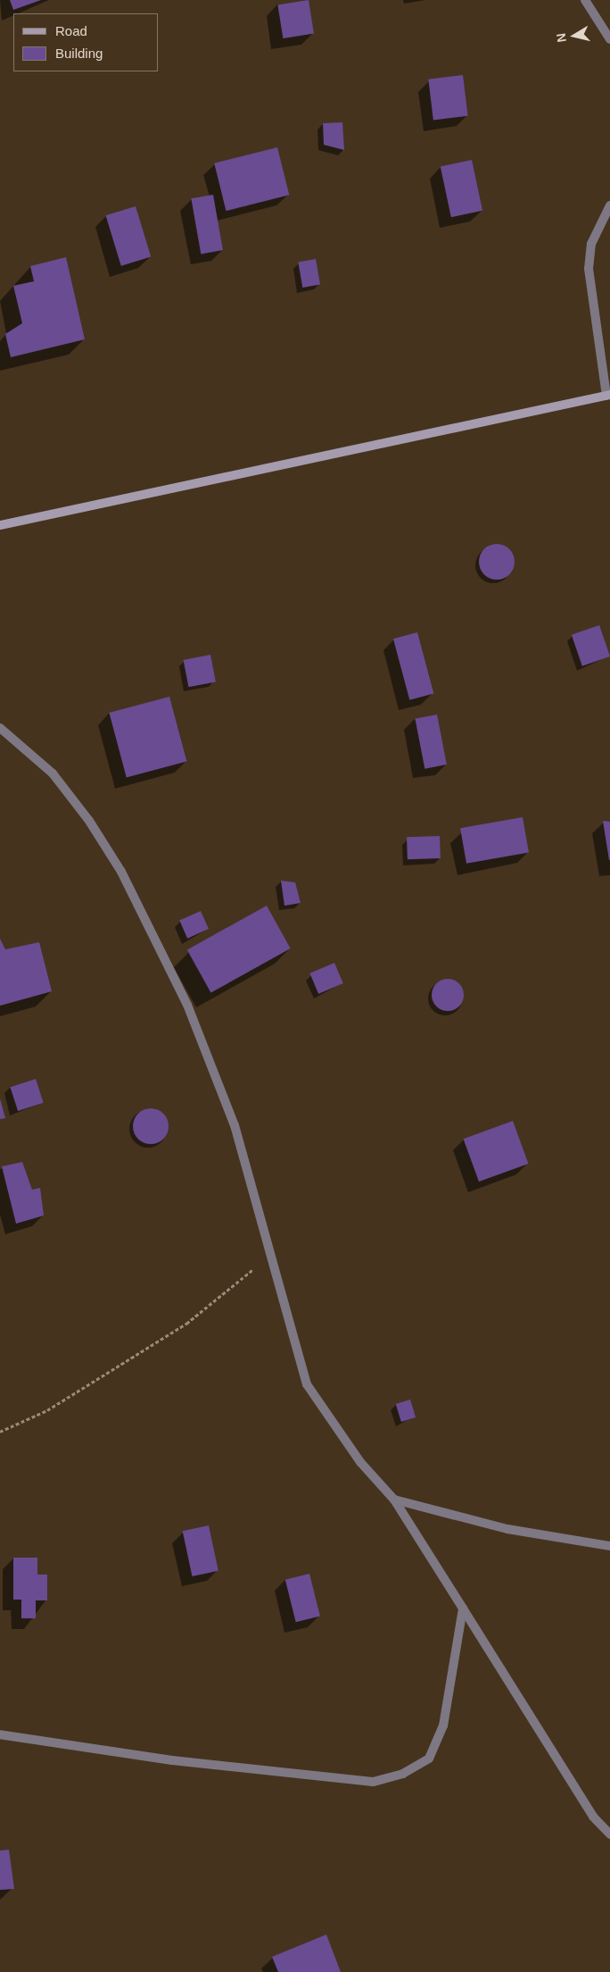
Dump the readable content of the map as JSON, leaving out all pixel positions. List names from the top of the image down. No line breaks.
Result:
{"legend":["Road","Building"],"north":"left"}
